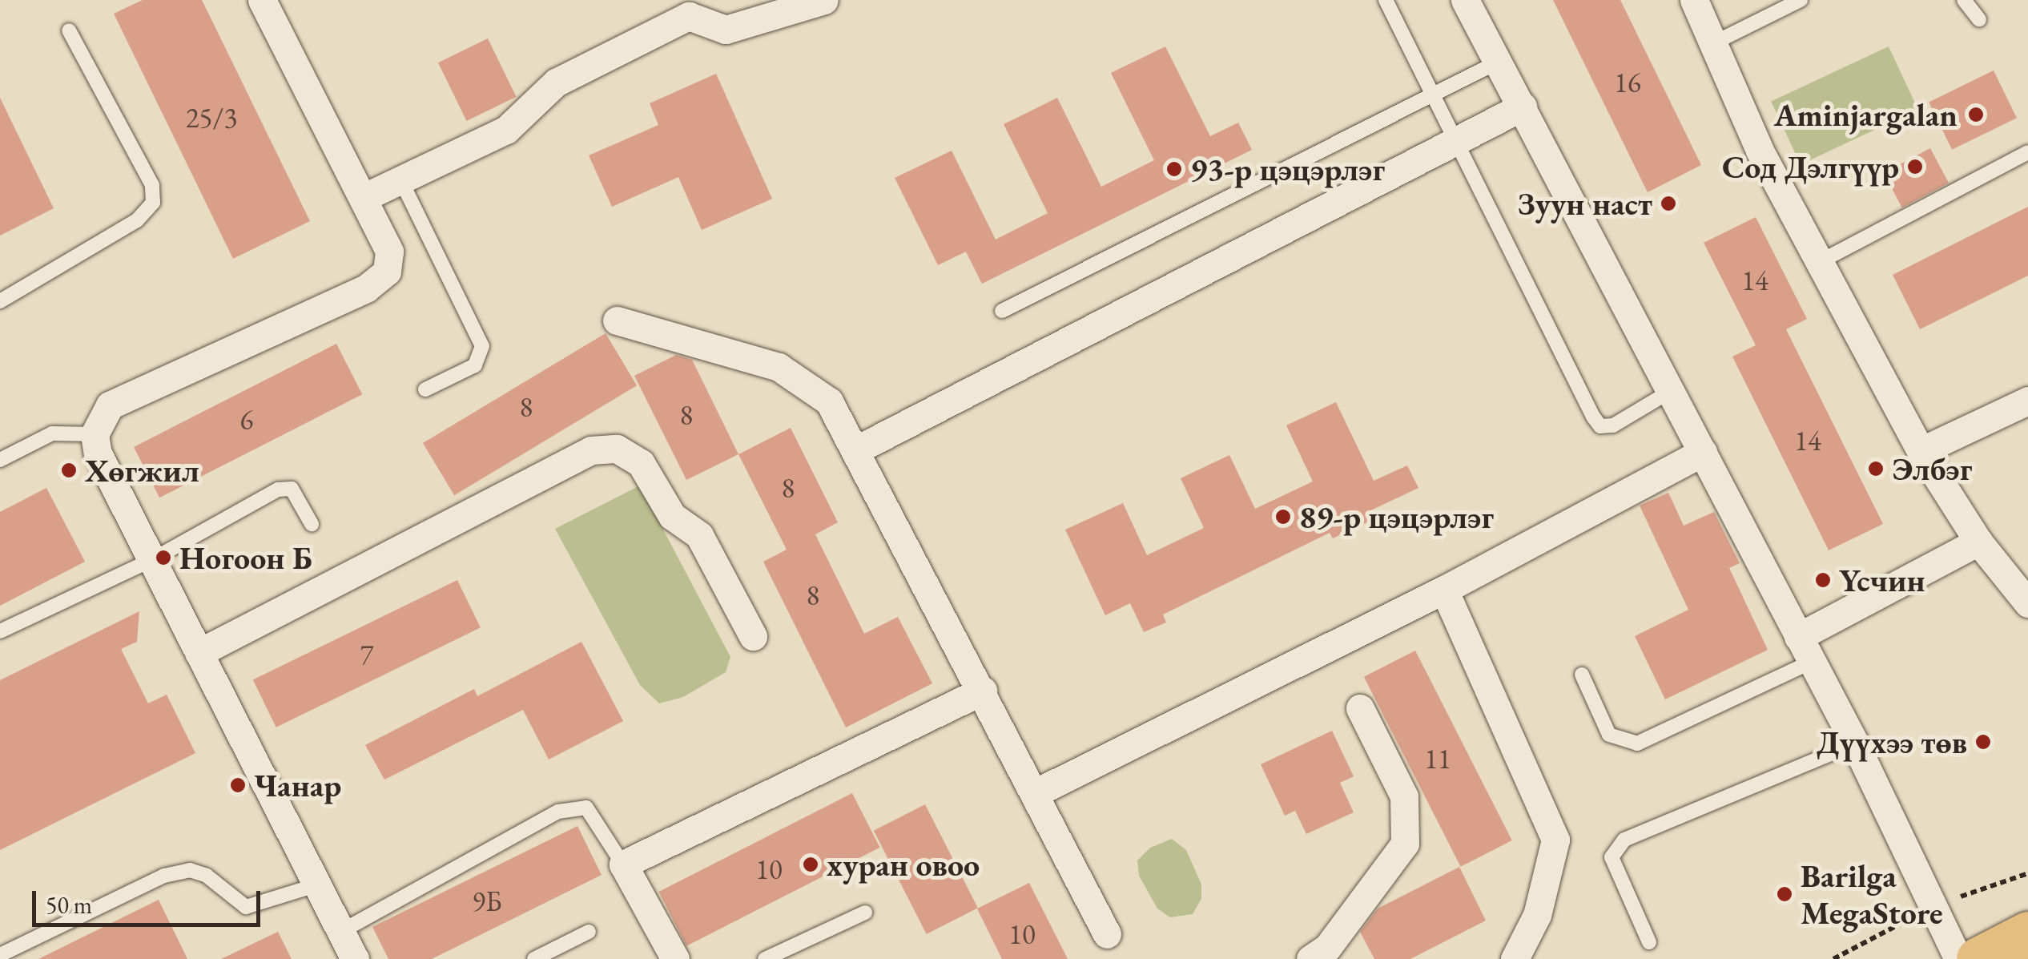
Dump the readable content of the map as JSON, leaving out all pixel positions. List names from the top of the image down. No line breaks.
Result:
{"places":["Aminjargalan","Сод Дэлгүүр","93-р цэцэрлэг","Зуун наст","Элбэг","Хөгжил","89-р цэцэрлэг","Ногоон Б","Үсчин","Дүүхээ төв","Чанар","хуран овоо","Barilga MegaStore"],"house_numbers":["16","25/3","14","8","8","6","14","8","8","7","11","10","9Б","10"],"scale_bar":"50 m"}
